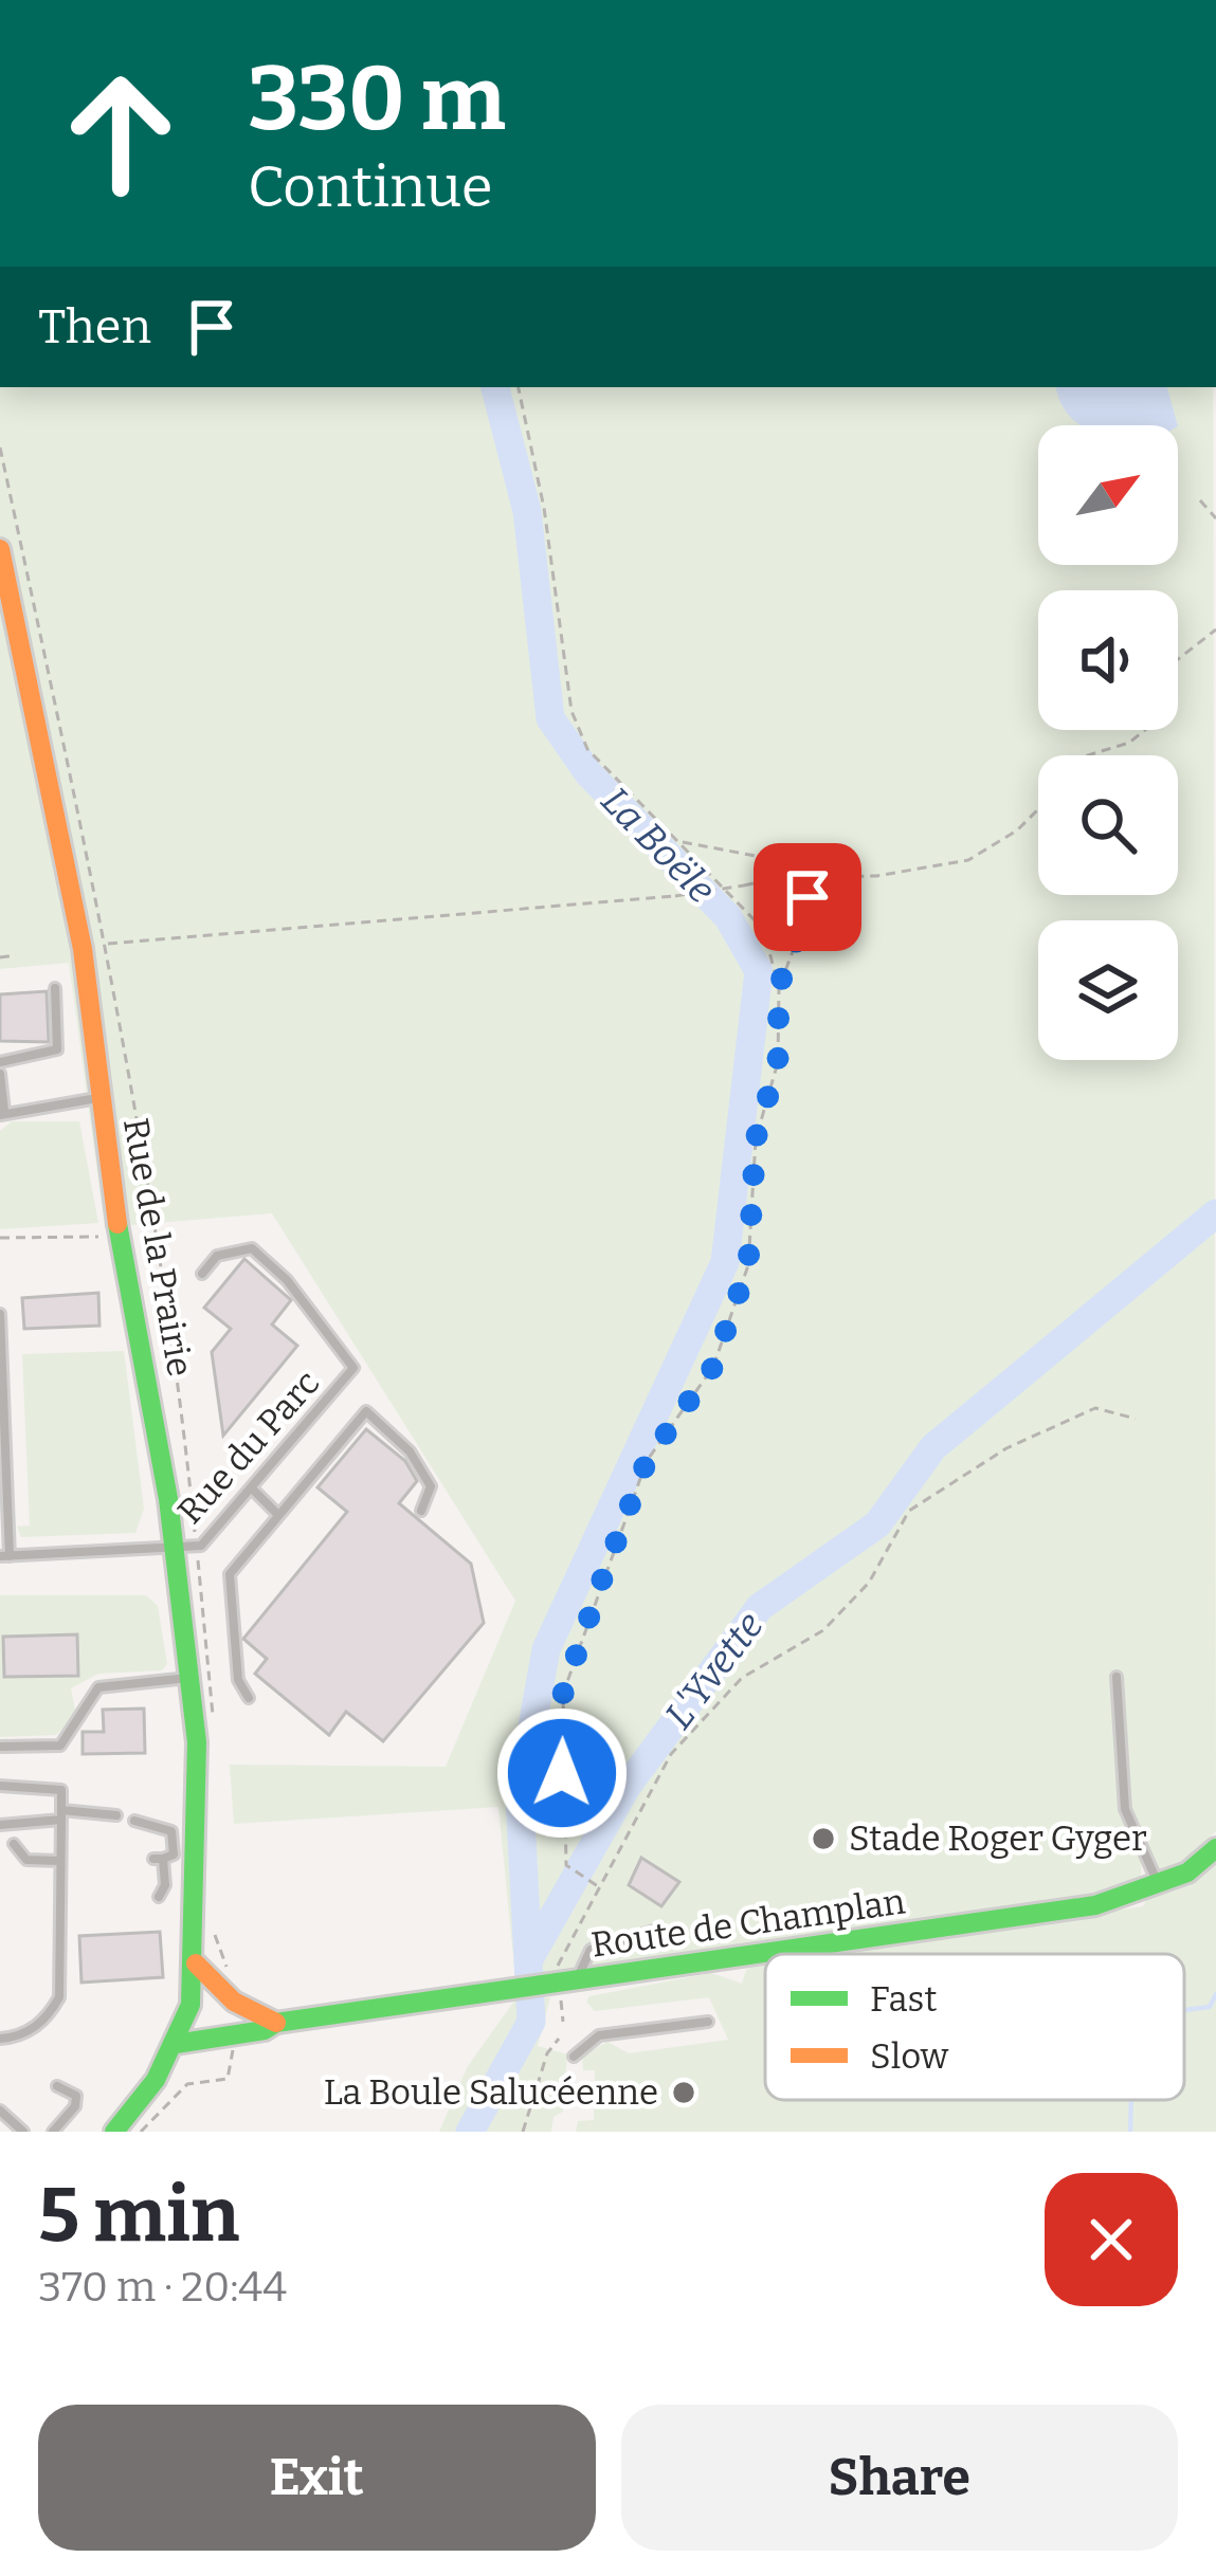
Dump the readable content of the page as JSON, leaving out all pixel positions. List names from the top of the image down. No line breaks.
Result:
{"streets":{"street":["Rue de la Prairie","Route de Champlan"],"lane":["Rue du Parc"]},"crossings":[["Rue de la Prairie","Rue du Parc"]],"water":["La Boële","L'Yvette"],"places":["Stade Roger Gyger","La Boule Salucéenne"],"legend":["Fast","Slow"],"north":"top right","page":{"turn":["330 m","Continue"],"then":"Then","heading":["5 min","370 m · 20:44"],"buttons":["Exit","Share"]}}
